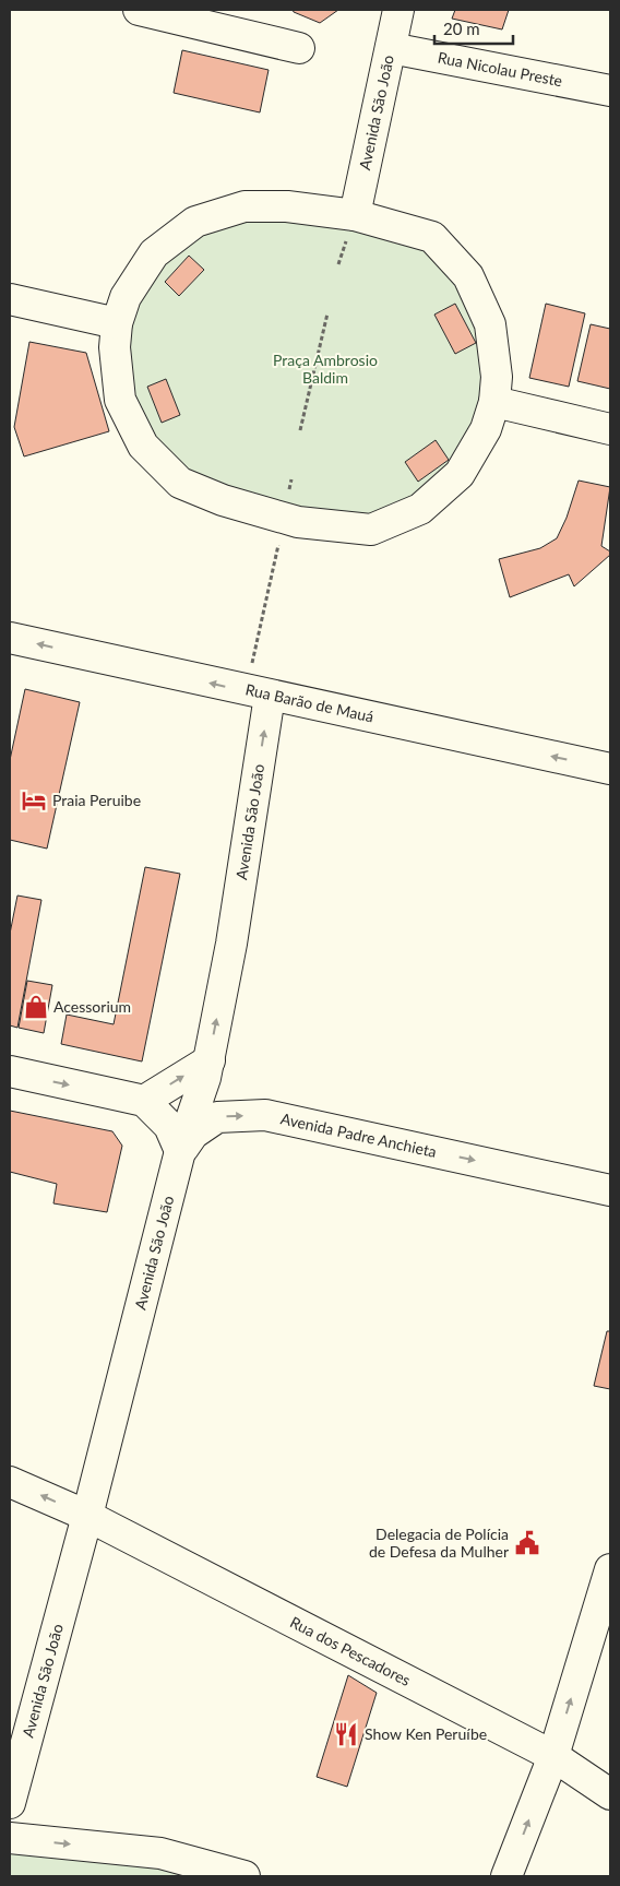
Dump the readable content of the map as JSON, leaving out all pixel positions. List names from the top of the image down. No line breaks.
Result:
{"streets":{"main road":["Rua Nicolau Preste","Avenida São João","Rua Barão de Mauá","Avenida Padre Anchieta","Rua dos Pescadores"]},"crossings":[["Rua Nicolau Preste","Avenida São João"],["Avenida São João","Rua Barão de Mauá"],["Avenida São João","Avenida Padre Anchieta"],["Avenida São João","Rua dos Pescadores"]],"one_way":["Rua Barão de Mauá","Avenida Padre Anchieta"],"parks":["Praça Ambrosio Baldim"],"places":{"hotel":["Praia Peruibe"],"shop":["Acessorium"],"public building":["Delegacia de Polícia de Defesa da Mulher"],"restaurant":["Show Ken Peruíbe"]},"scale_bar":"20 m"}
